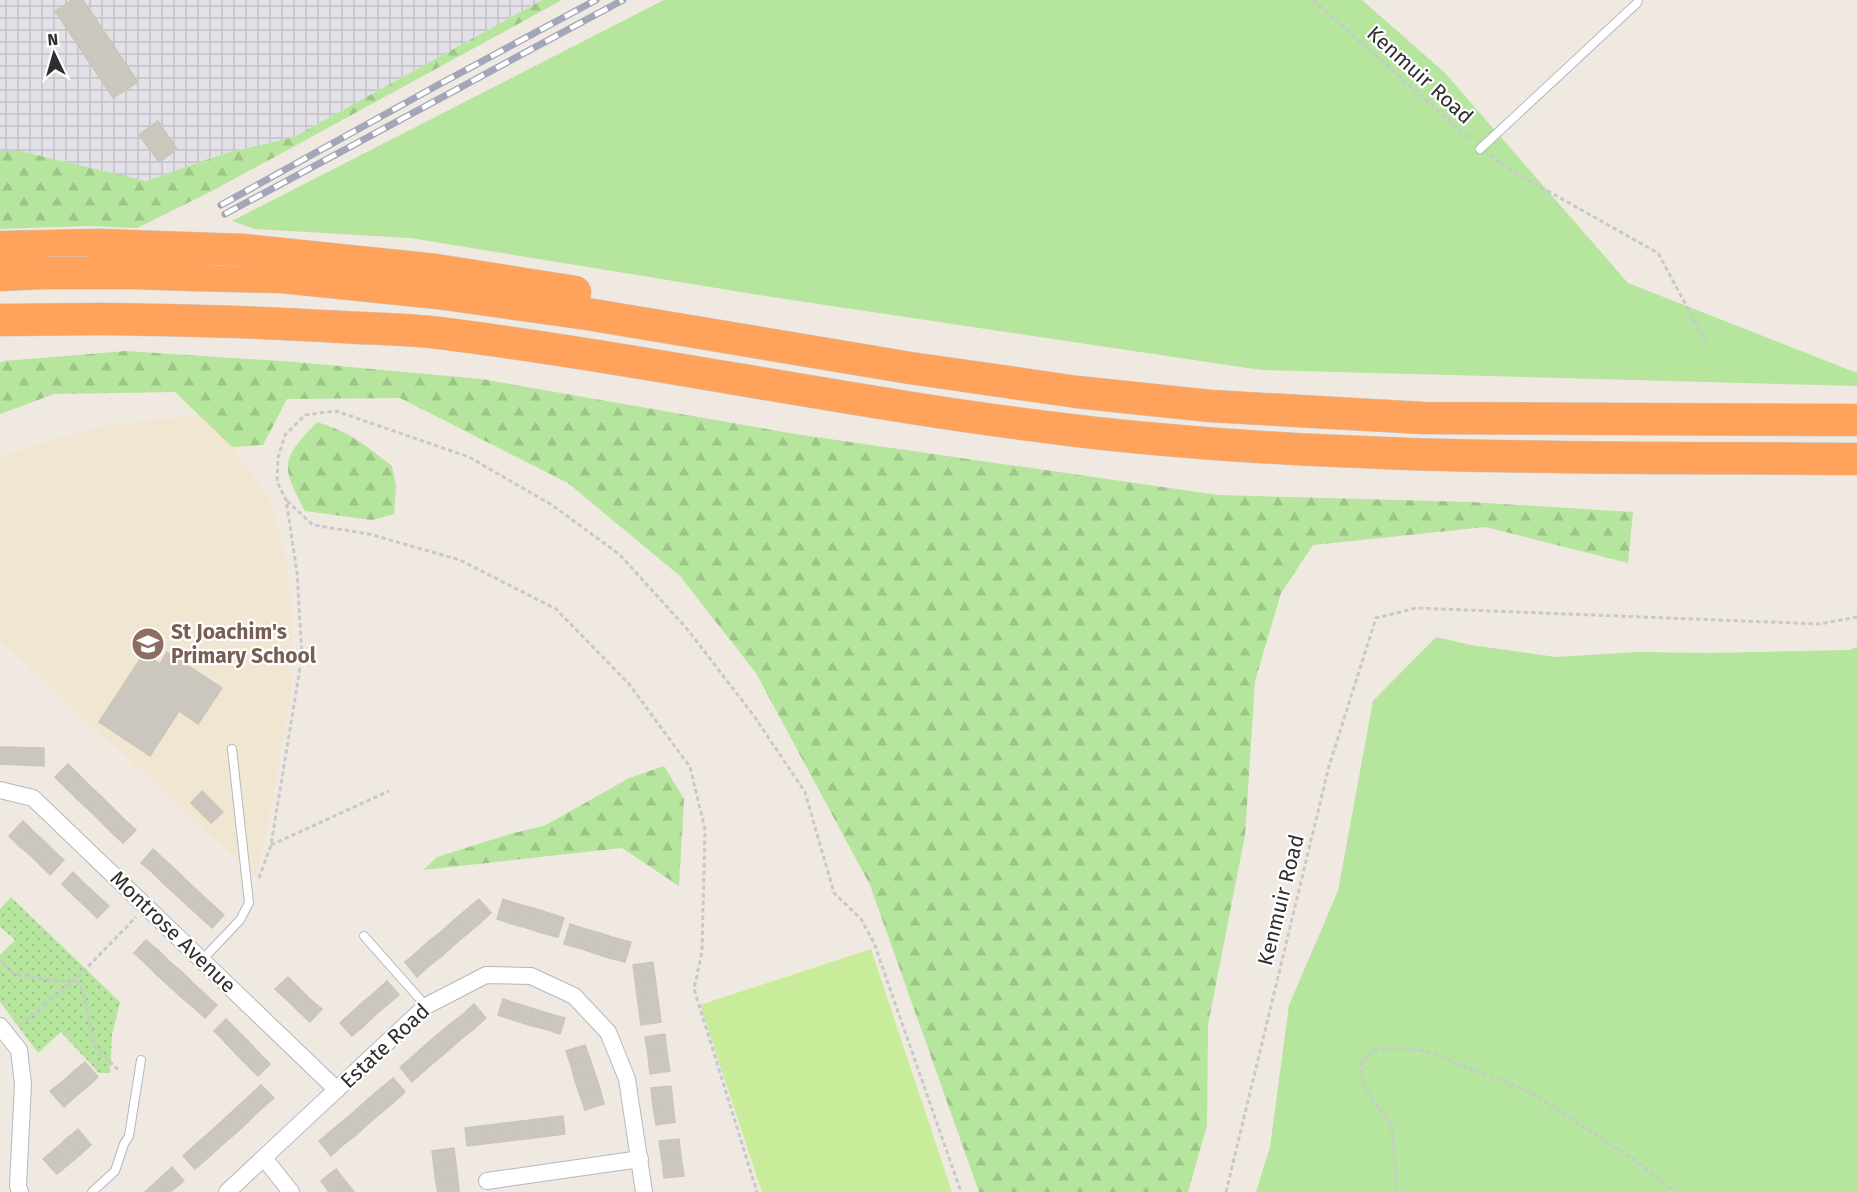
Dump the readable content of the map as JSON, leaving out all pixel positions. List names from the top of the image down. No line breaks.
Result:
{"streets":{"street":["Montrose Avenue","Estate Road"],"path":["Kenmuir Road"]},"crossings":[["Montrose Avenue","Estate Road"]],"places":{"school or university":["St Joachim's Primary School"]},"north":"top"}
